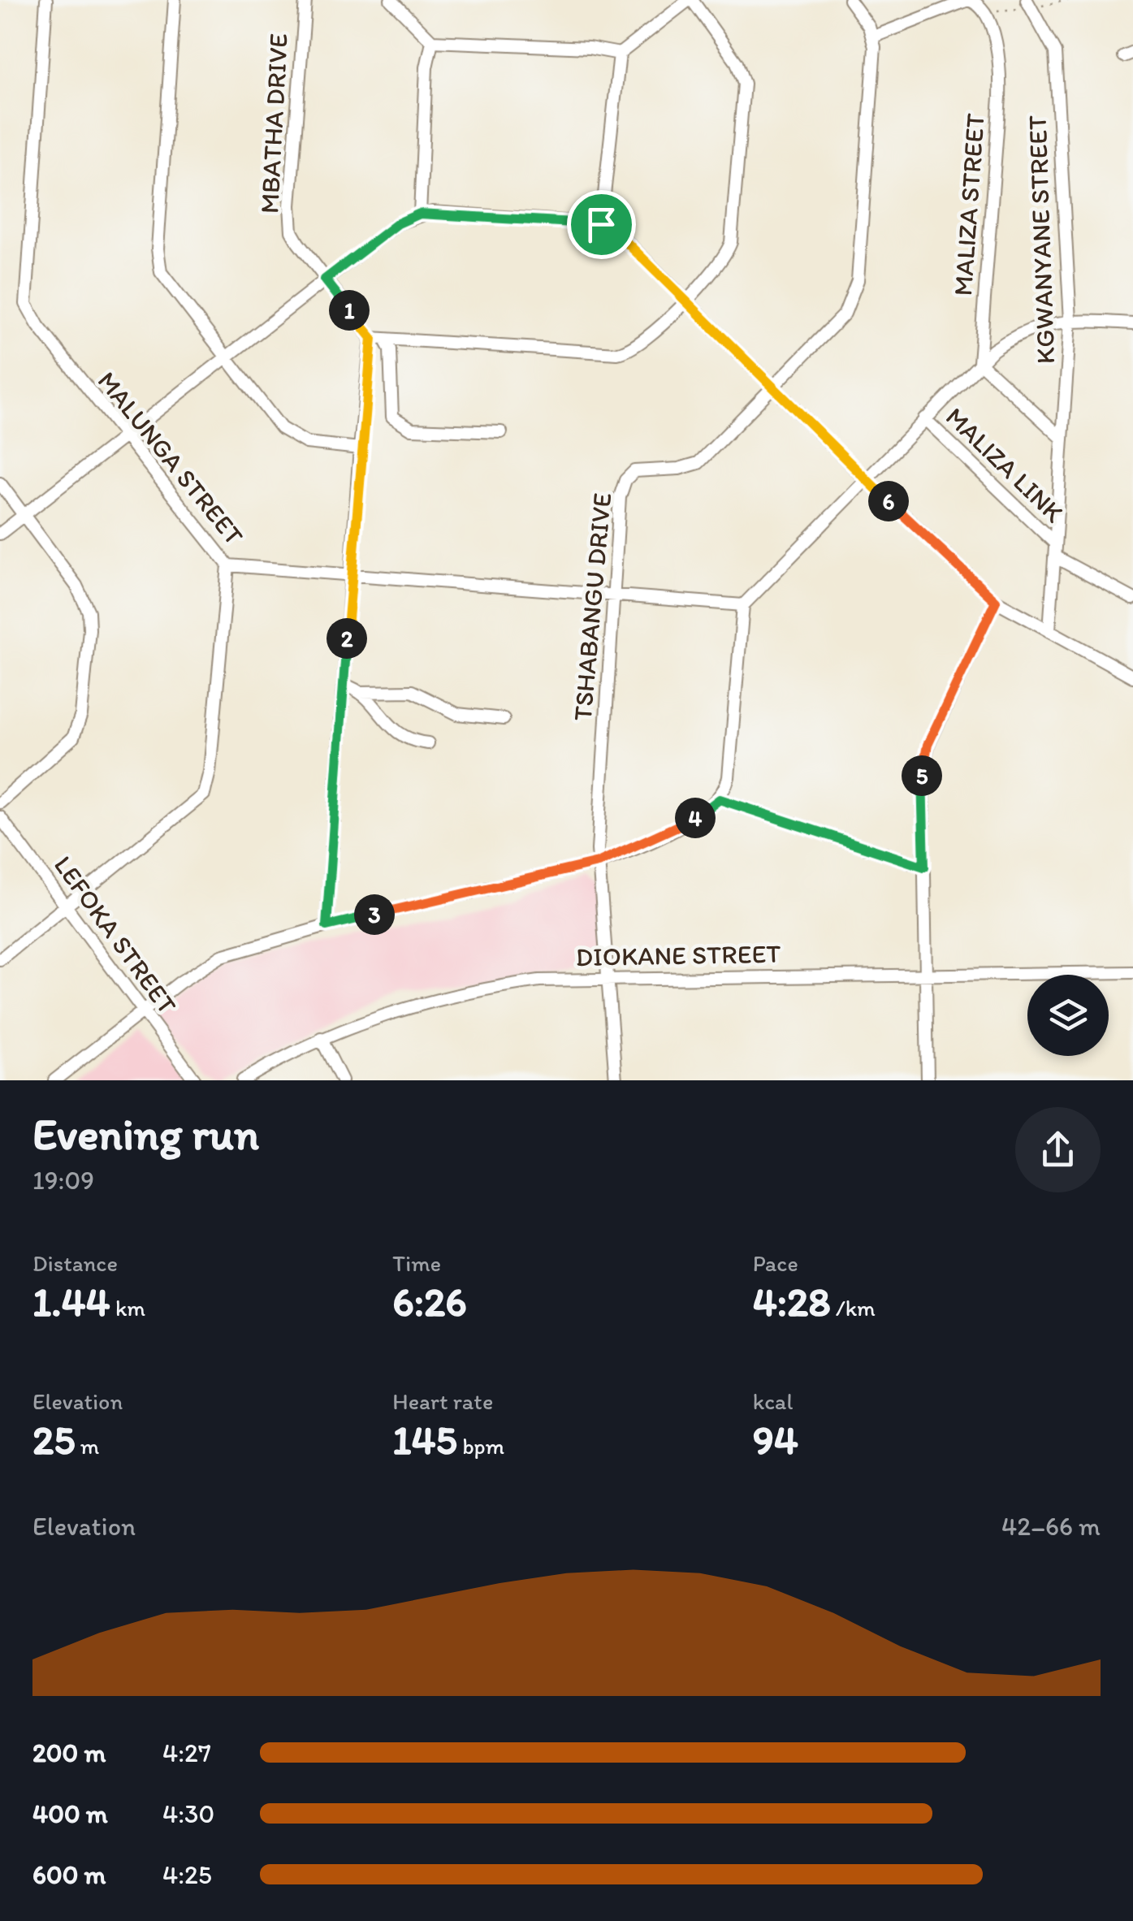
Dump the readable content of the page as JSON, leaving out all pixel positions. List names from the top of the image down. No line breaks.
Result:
{"streets":{"street":["MBATHA DRIVE","MALIZA STREET","KGWANYANE STREET","MALUNGA STREET","MALIZA LINK","TSHABANGU DRIVE","LEFOKA STREET","DIOKANE STREET"]},"crossings":[["MALIZA STREET","TSHABANGU DRIVE"],["KGWANYANE STREET","MALIZA LINK"],["MALUNGA STREET","LEFOKA STREET"],["TSHABANGU DRIVE","DIOKANE STREET"]],"page":{"pins":["1","6","2","5","4","3"],"heading":["Evening run","19:09"],"stats":[["Distance","1.44 km"],["Time","6:26"],["Pace","4:28 /km"],["Elevation","25 m"],["Heart rate","145 bpm"],["kcal","94"]],"chart":["Elevation","42–66 m"],"list":[{"name":"200 m","note":"4:27"},{"name":"400 m","note":"4:30"},{"name":"600 m","note":"4:25"}]}}
